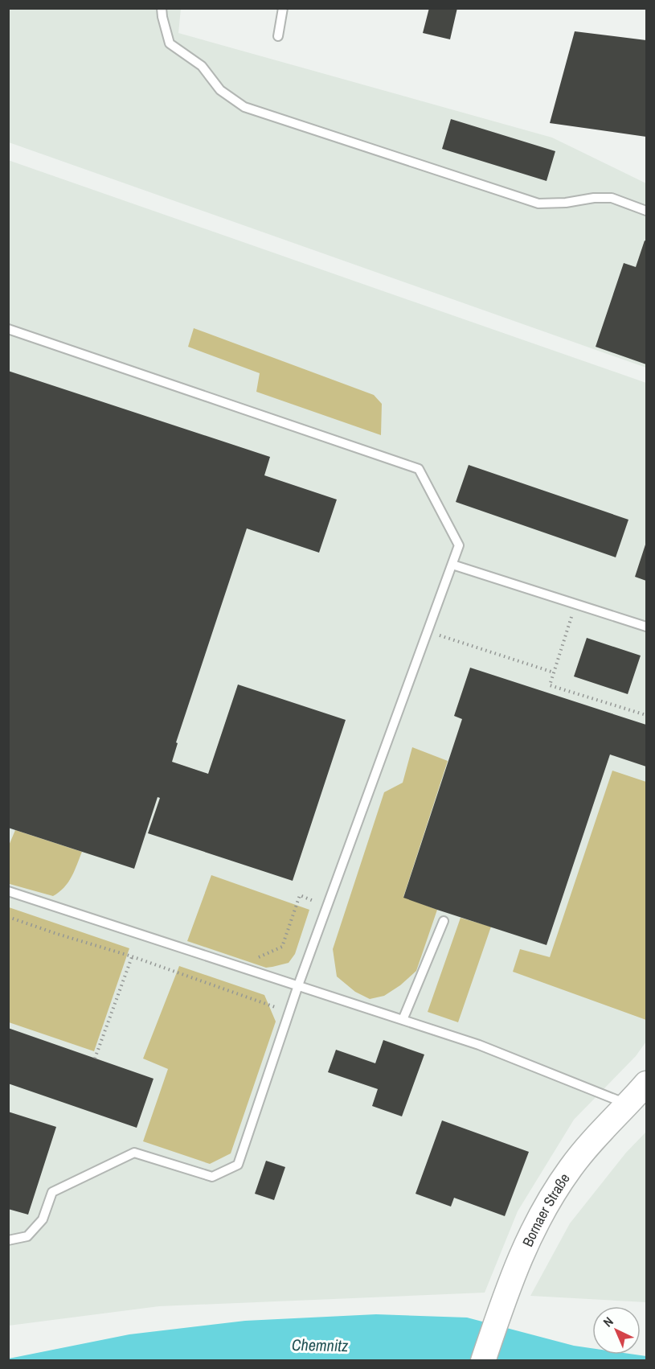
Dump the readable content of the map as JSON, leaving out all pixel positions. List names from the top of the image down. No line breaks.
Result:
{"streets":{"main road":["Bornaer Straße"]},"water":["Chemnitz"],"north":"top left"}
